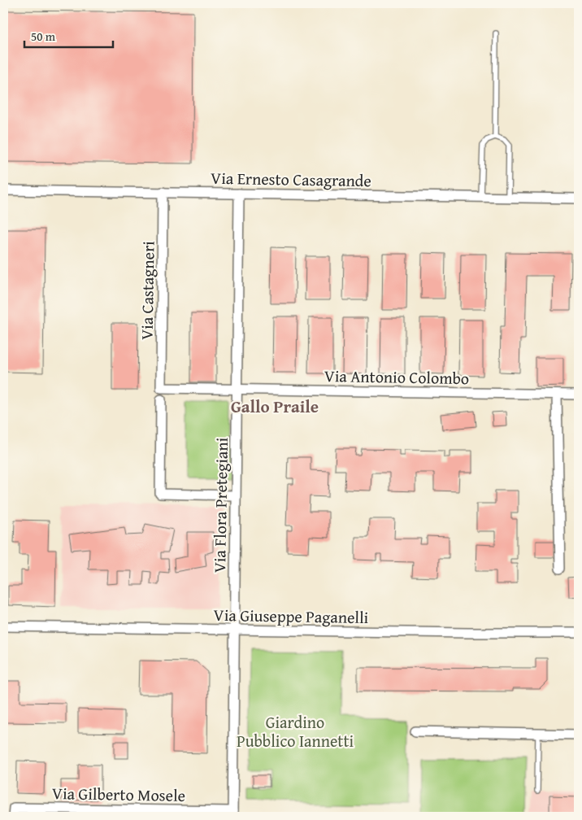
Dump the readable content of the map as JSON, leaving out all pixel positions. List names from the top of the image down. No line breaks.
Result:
{"streets":{"street":["Via Ernesto Casagrande","Via Castagneri","Via Antonio Colombo","Via Flora Pretegiani","Via Giuseppe Paganelli","Via Gilberto Mosele"]},"crossings":[["Via Ernesto Casagrande","Via Castagneri"],["Via Ernesto Casagrande","Via Flora Pretegiani"],["Via Castagneri","Via Antonio Colombo"],["Via Antonio Colombo","Via Flora Pretegiani"],["Via Flora Pretegiani","Via Giuseppe Paganelli"],["Via Flora Pretegiani","Via Gilberto Mosele"]],"districts":["Gallo Praile"],"parks":["Giardino Pubblico Iannetti"],"scale_bar":"50 m"}
